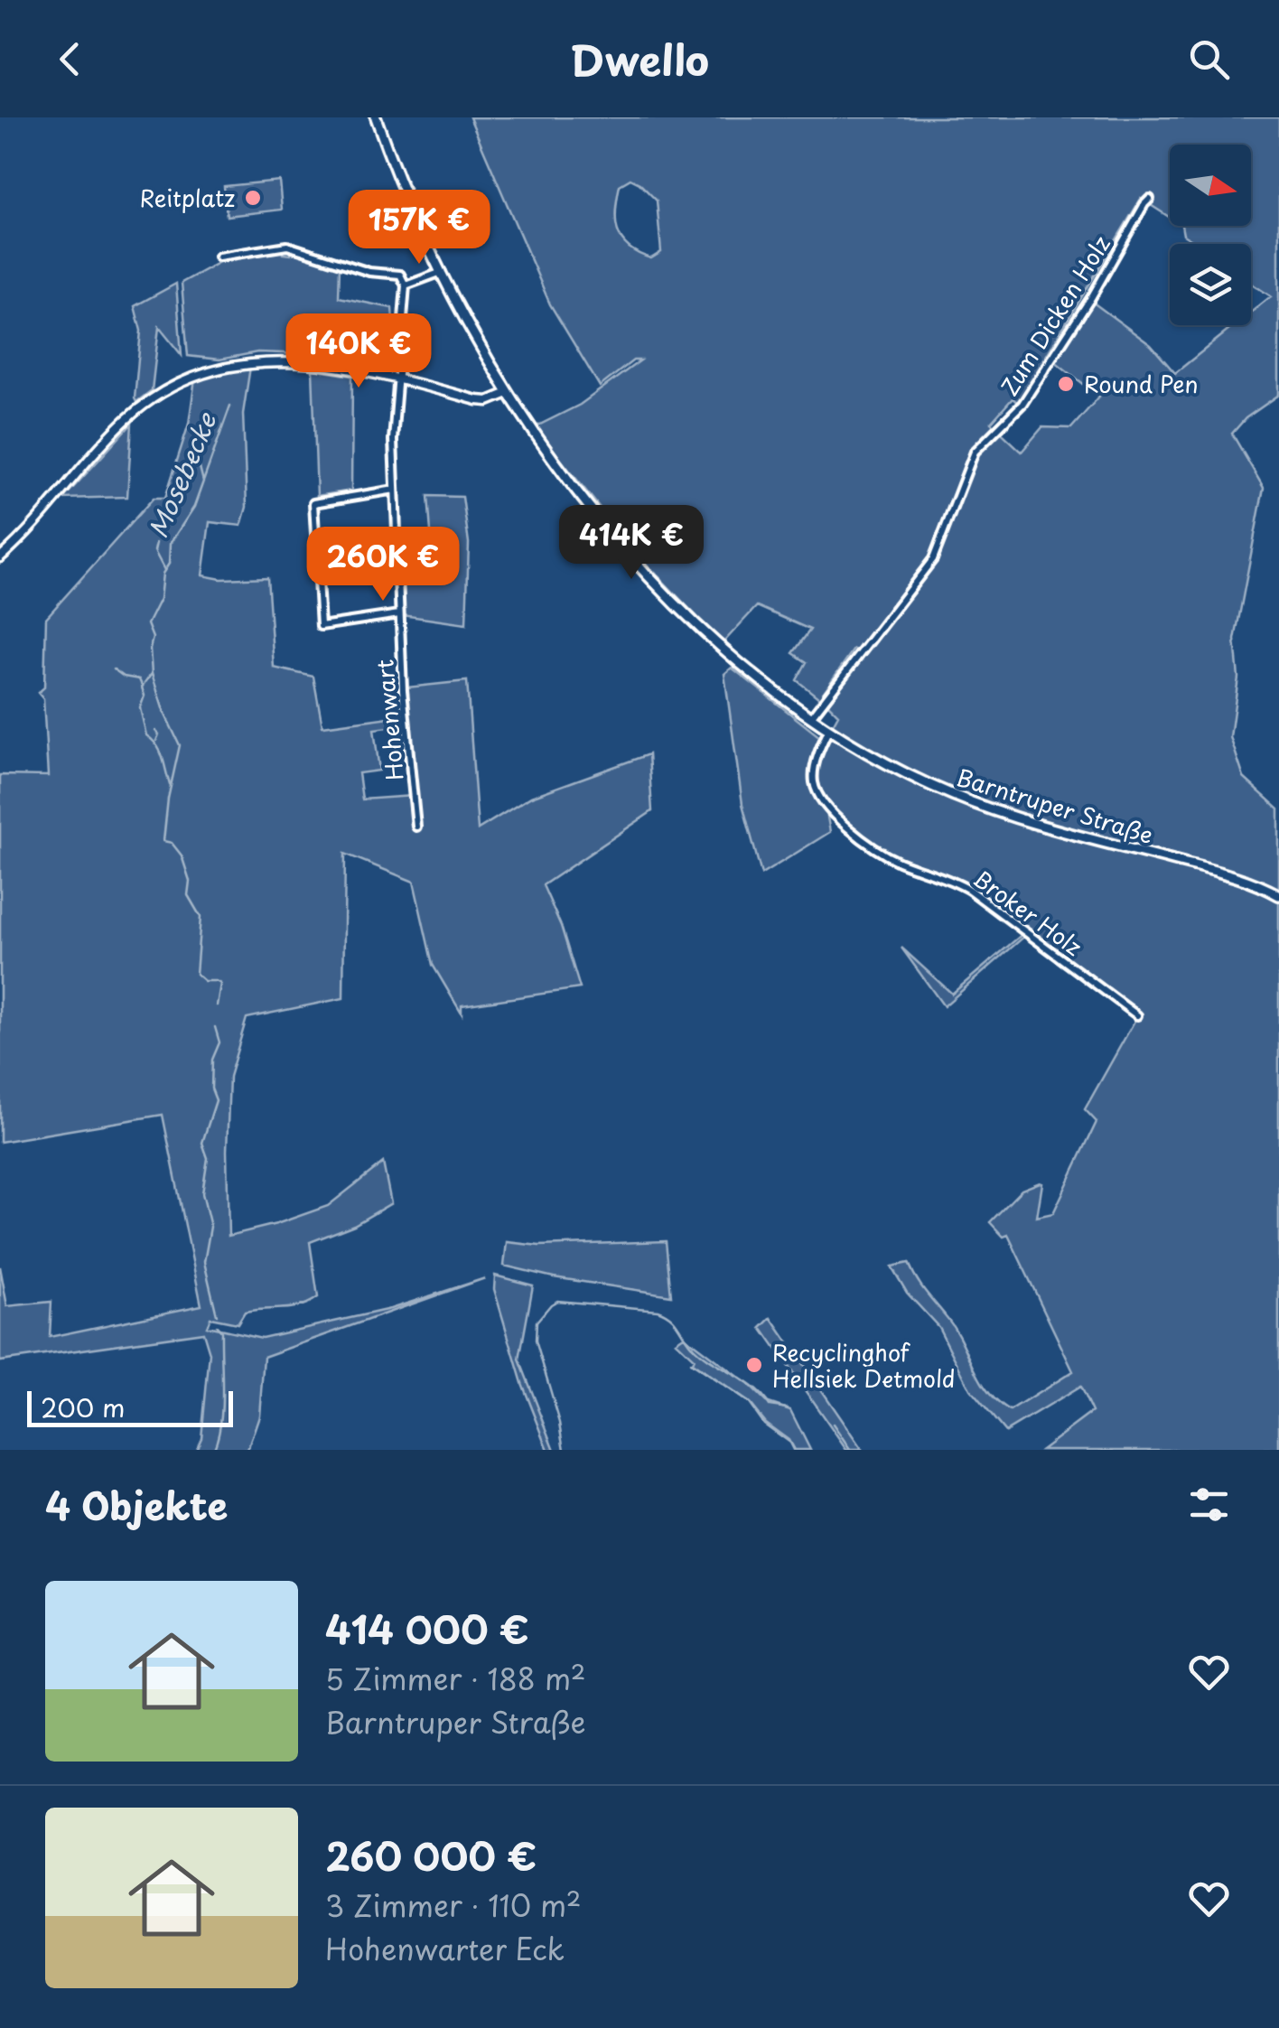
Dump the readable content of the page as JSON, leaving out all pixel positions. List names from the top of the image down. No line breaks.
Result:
{"streets":{"main road":["Barntruper Straße"],"street":["Zum Dicken Holz","Hohenwart","Broker Holz"]},"crossings":[["Zum Dicken Holz","Barntruper Straße"],["Barntruper Straße","Broker Holz"]],"water":["Mosebecke"],"places":["Reitplatz","Round Pen","Recyclinghof Hellsiek Detmold"],"scale_bar":"200 m","north":"right","page":{"header":"Dwello","price":["157K €","140K €","414K €","260K €"],"scale":"200 m","heading":"4 Objekte","list":[{"name":"414 000 €","note":"5 Zimmer · 188 m² · Barntruper Straße"},{"name":"260 000 €","note":"3 Zimmer · 110 m² · Hohenwarter Eck"}]}}
